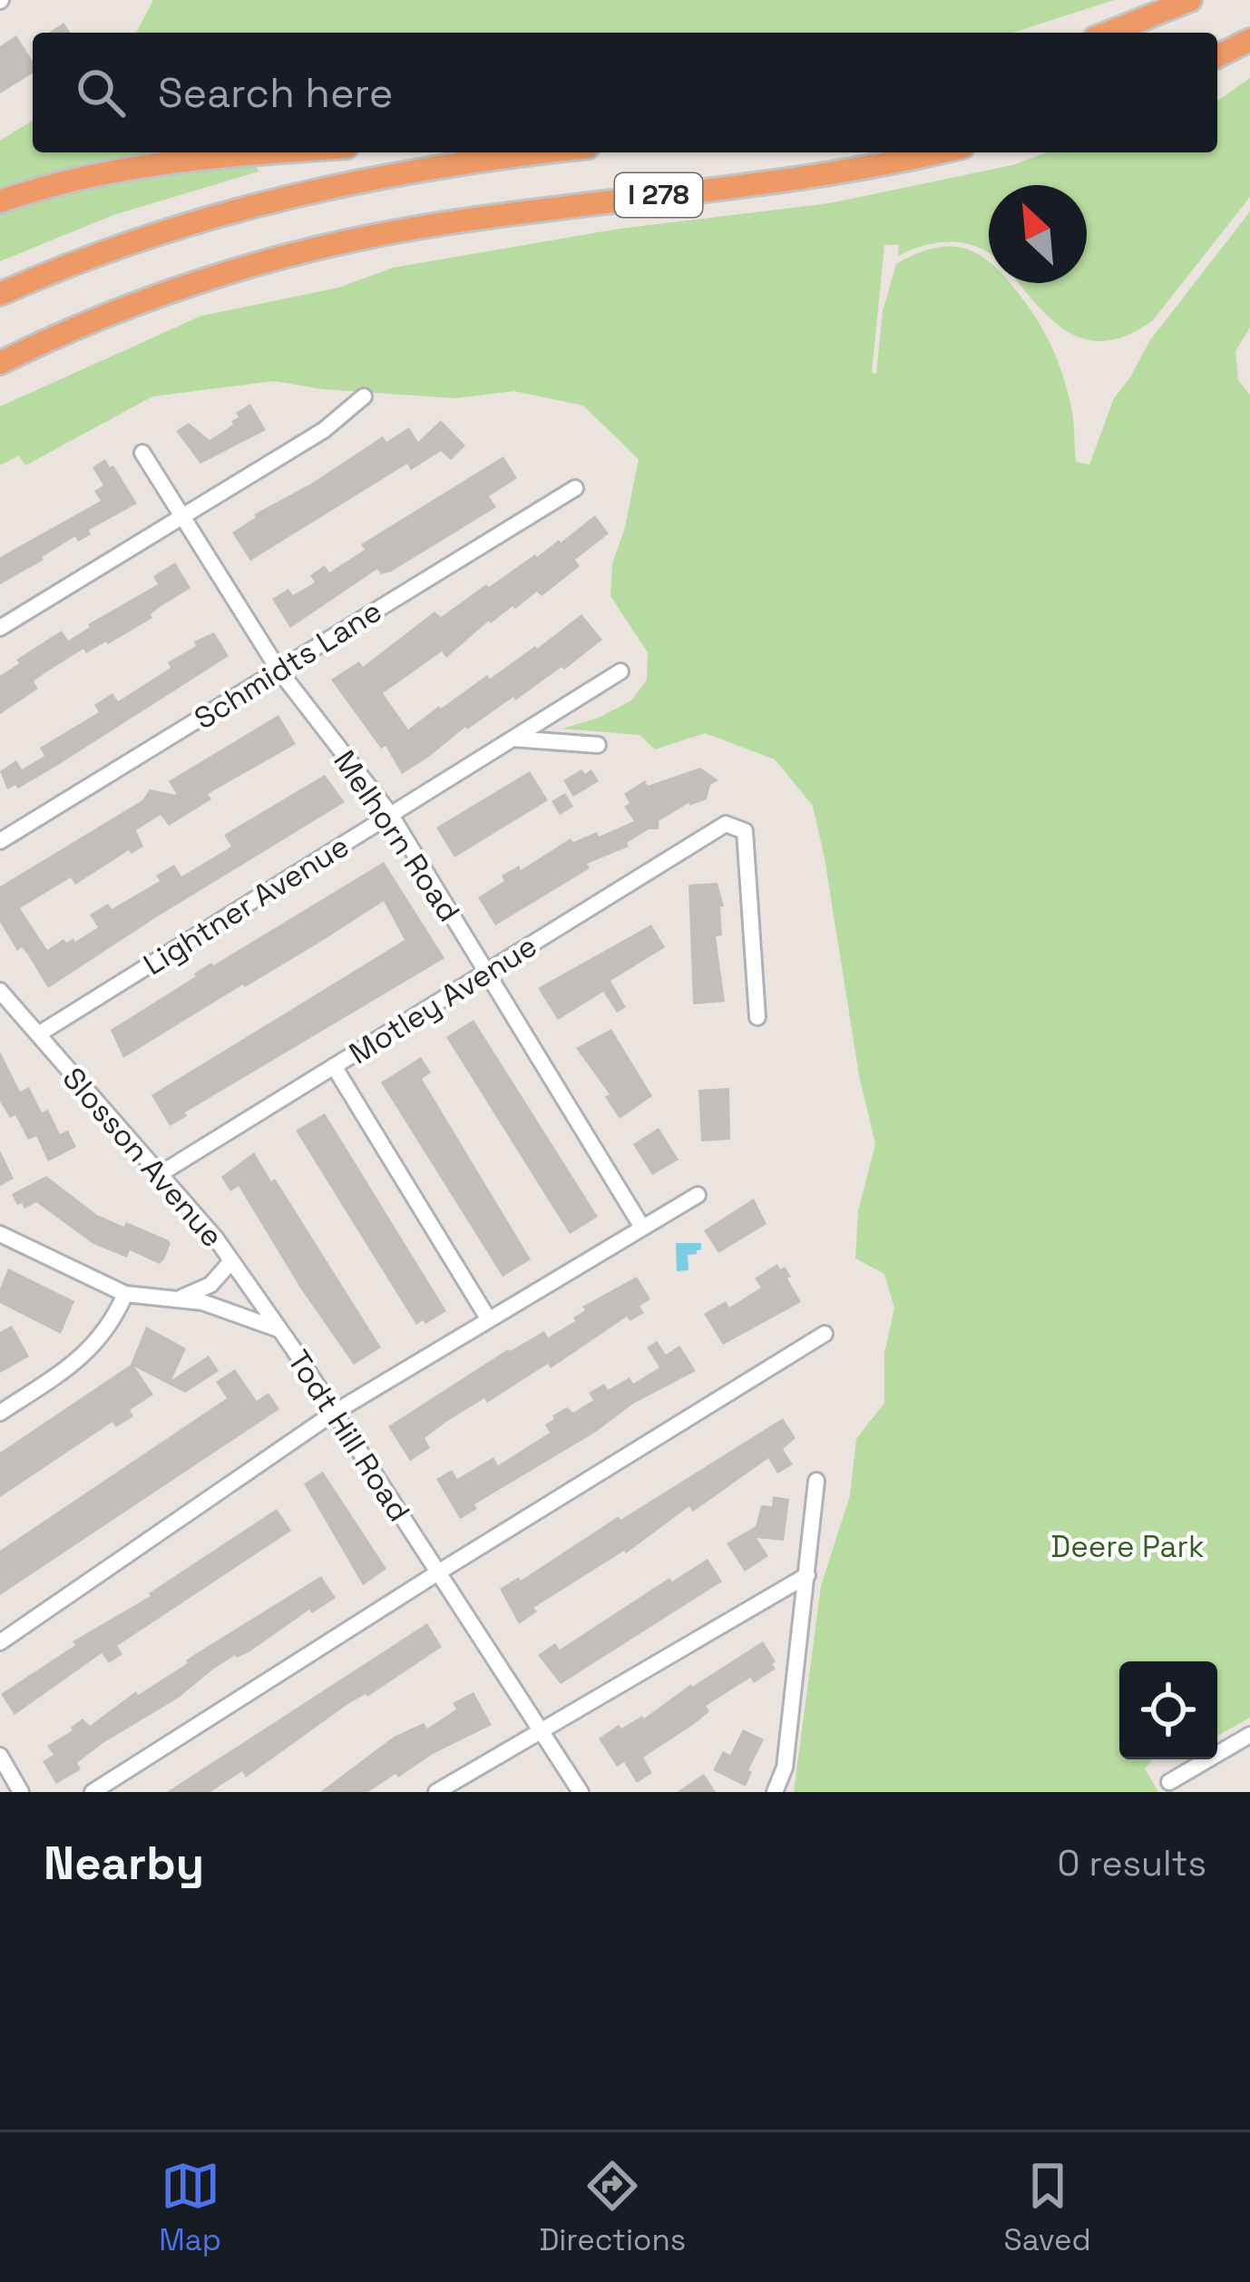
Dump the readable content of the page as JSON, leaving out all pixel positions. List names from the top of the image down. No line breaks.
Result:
{"streets":{"highway":["I 278"],"street":["Schmidts Lane","Melhorn Road","Lightner Avenue","Motley Avenue","Slosson Avenue","Todt Hill Road"]},"crossings":[["Schmidts Lane","Melhorn Road"],["Melhorn Road","Lightner Avenue"],["Melhorn Road","Motley Avenue"],["Lightner Avenue","Slosson Avenue"],["Motley Avenue","Slosson Avenue"],["Slosson Avenue","Todt Hill Road"]],"parks":["Deere Park"],"north":"top left","page":{"search":"Search here","heading":["Nearby","0 results"],"nav":["Map","Directions","Saved"]}}
